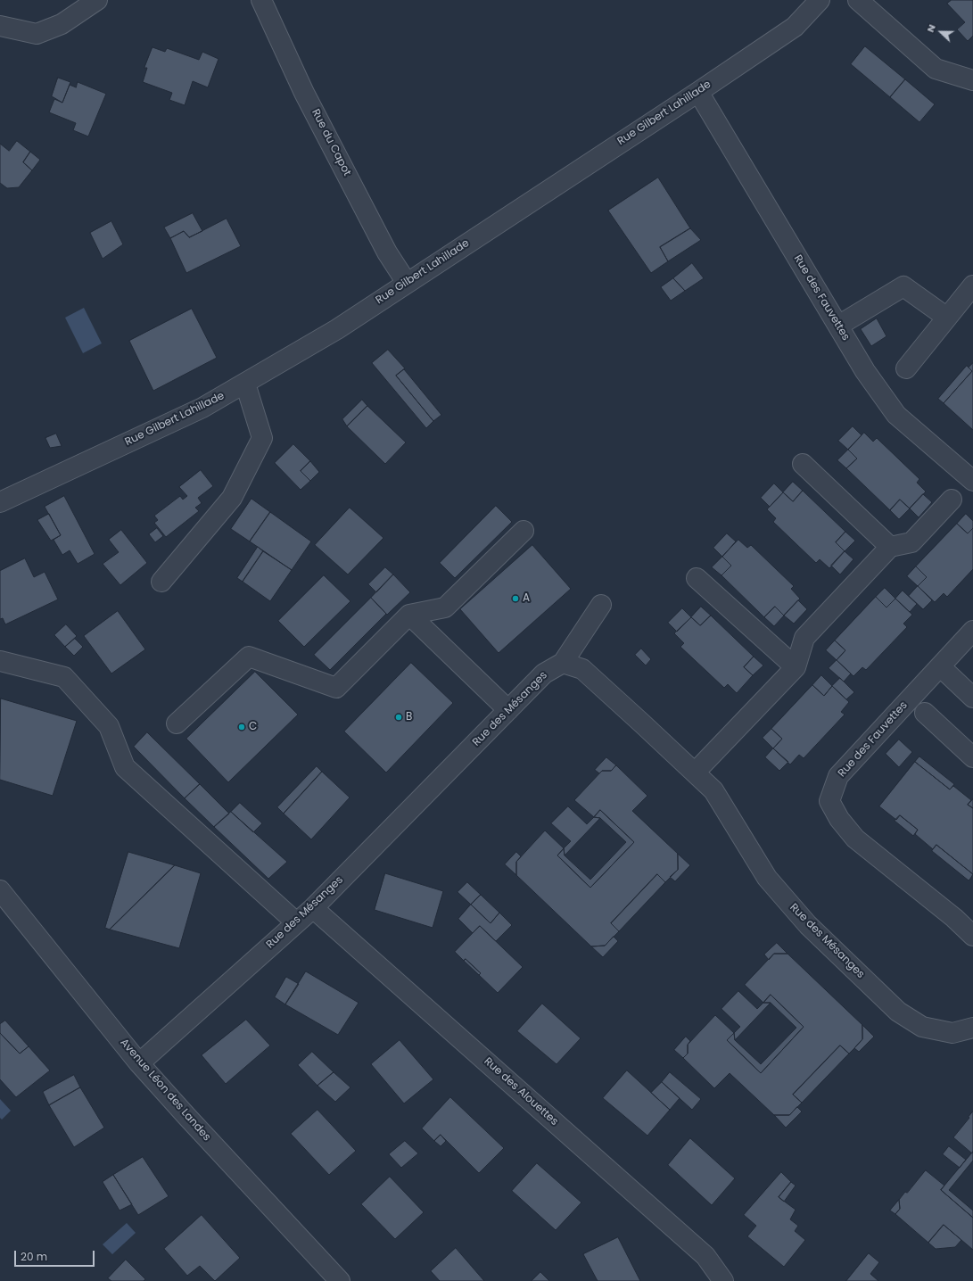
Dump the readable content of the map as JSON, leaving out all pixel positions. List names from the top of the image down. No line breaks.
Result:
{"streets":{"street":["Rue Gilbert Lahillade","Rue du Capot","Rue des Fauvettes","Rue des Mésanges","Avenue Léon des Landes","Rue des Alouettes"]},"crossings":[["Rue Gilbert Lahillade","Rue du Capot"],["Rue Gilbert Lahillade","Rue des Fauvettes"],["Rue des Mésanges","Avenue Léon des Landes"],["Rue des Mésanges","Rue des Alouettes"]],"places":["A","B","C"],"scale_bar":"20 m","north":"left"}
